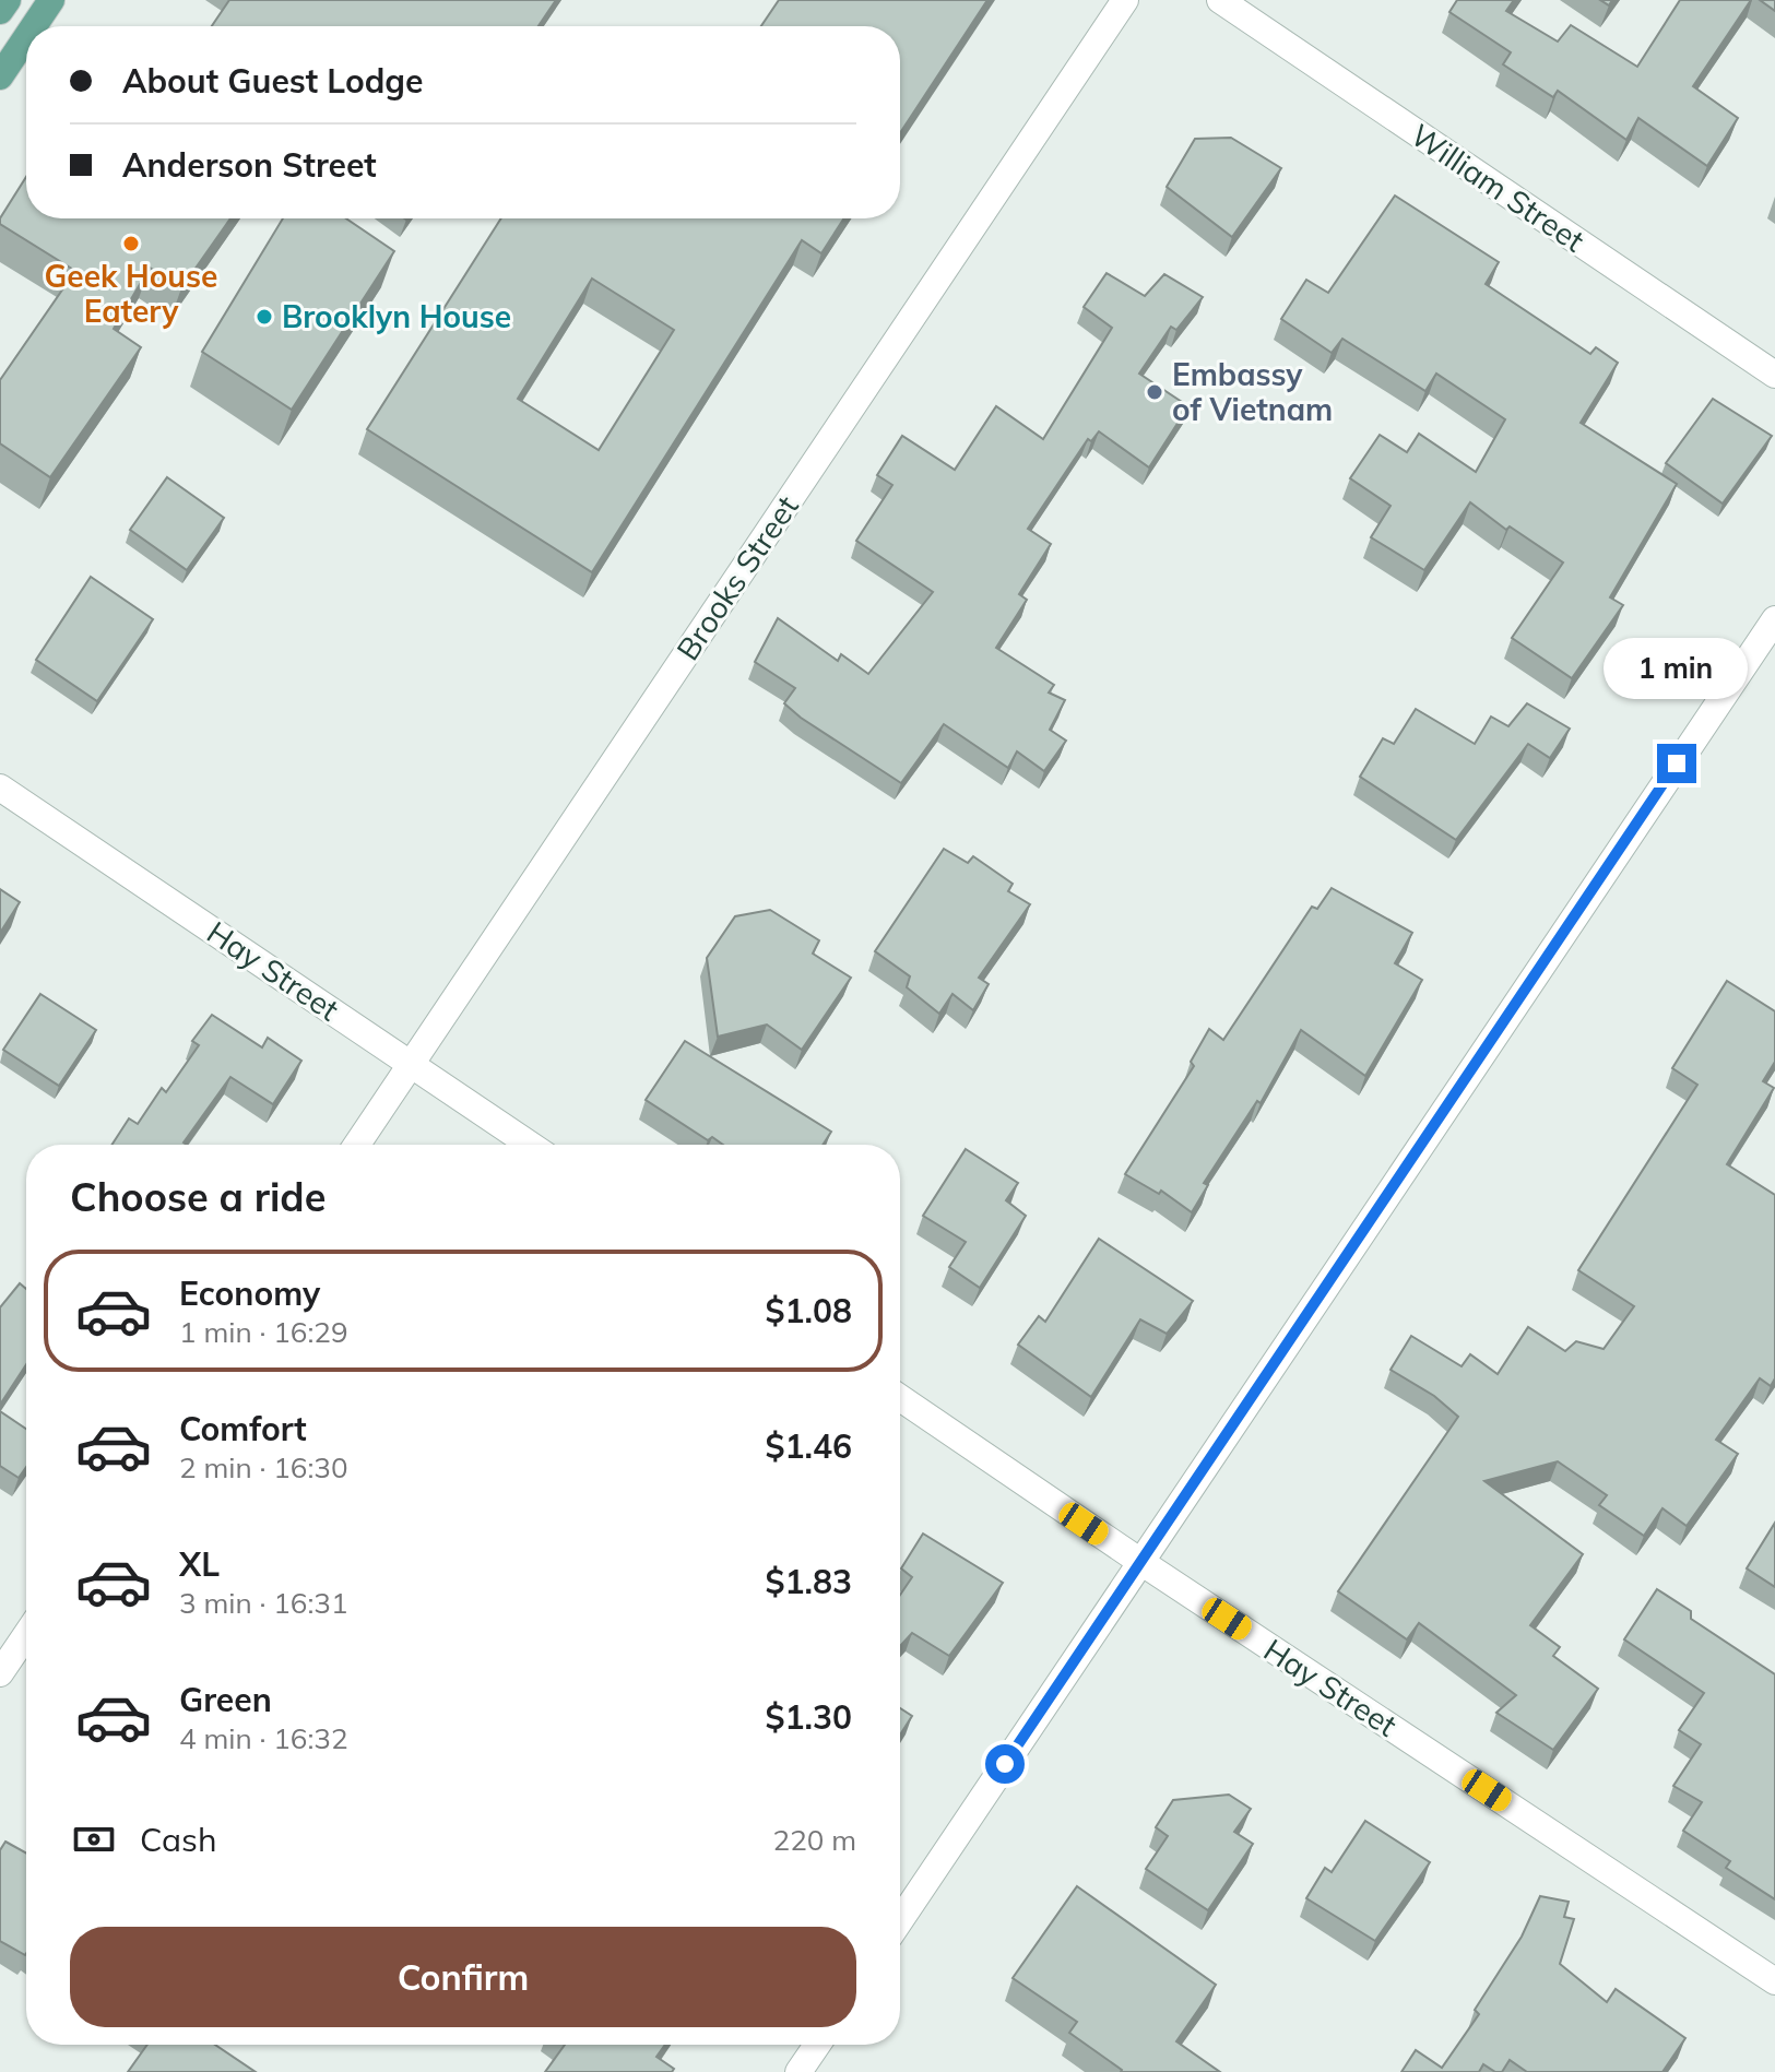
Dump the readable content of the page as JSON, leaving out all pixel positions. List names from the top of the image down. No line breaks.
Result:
{"streets":{"street":["William Street","Brooks Street","Hay Street"]},"crossings":[["Brooks Street","Hay Street"]],"places":["Geek House Eatery","Brooklyn House","Embassy of Vietnam"],"page":{"banner":["About Guest Lodge","Anderson Street"],"bubble":"1 min","heading":"Choose a ride","list":[{"name":"Economy","note":"1 min · 16:29","value":"$1.08"},{"name":"Comfort","note":"2 min · 16:30","value":"$1.46"},{"name":"XL","note":"3 min · 16:31","value":"$1.83"},{"name":"Green","note":"4 min · 16:32","value":"$1.30"}],"pay":["Cash","220 m"],"buttons":"Confirm"}}
